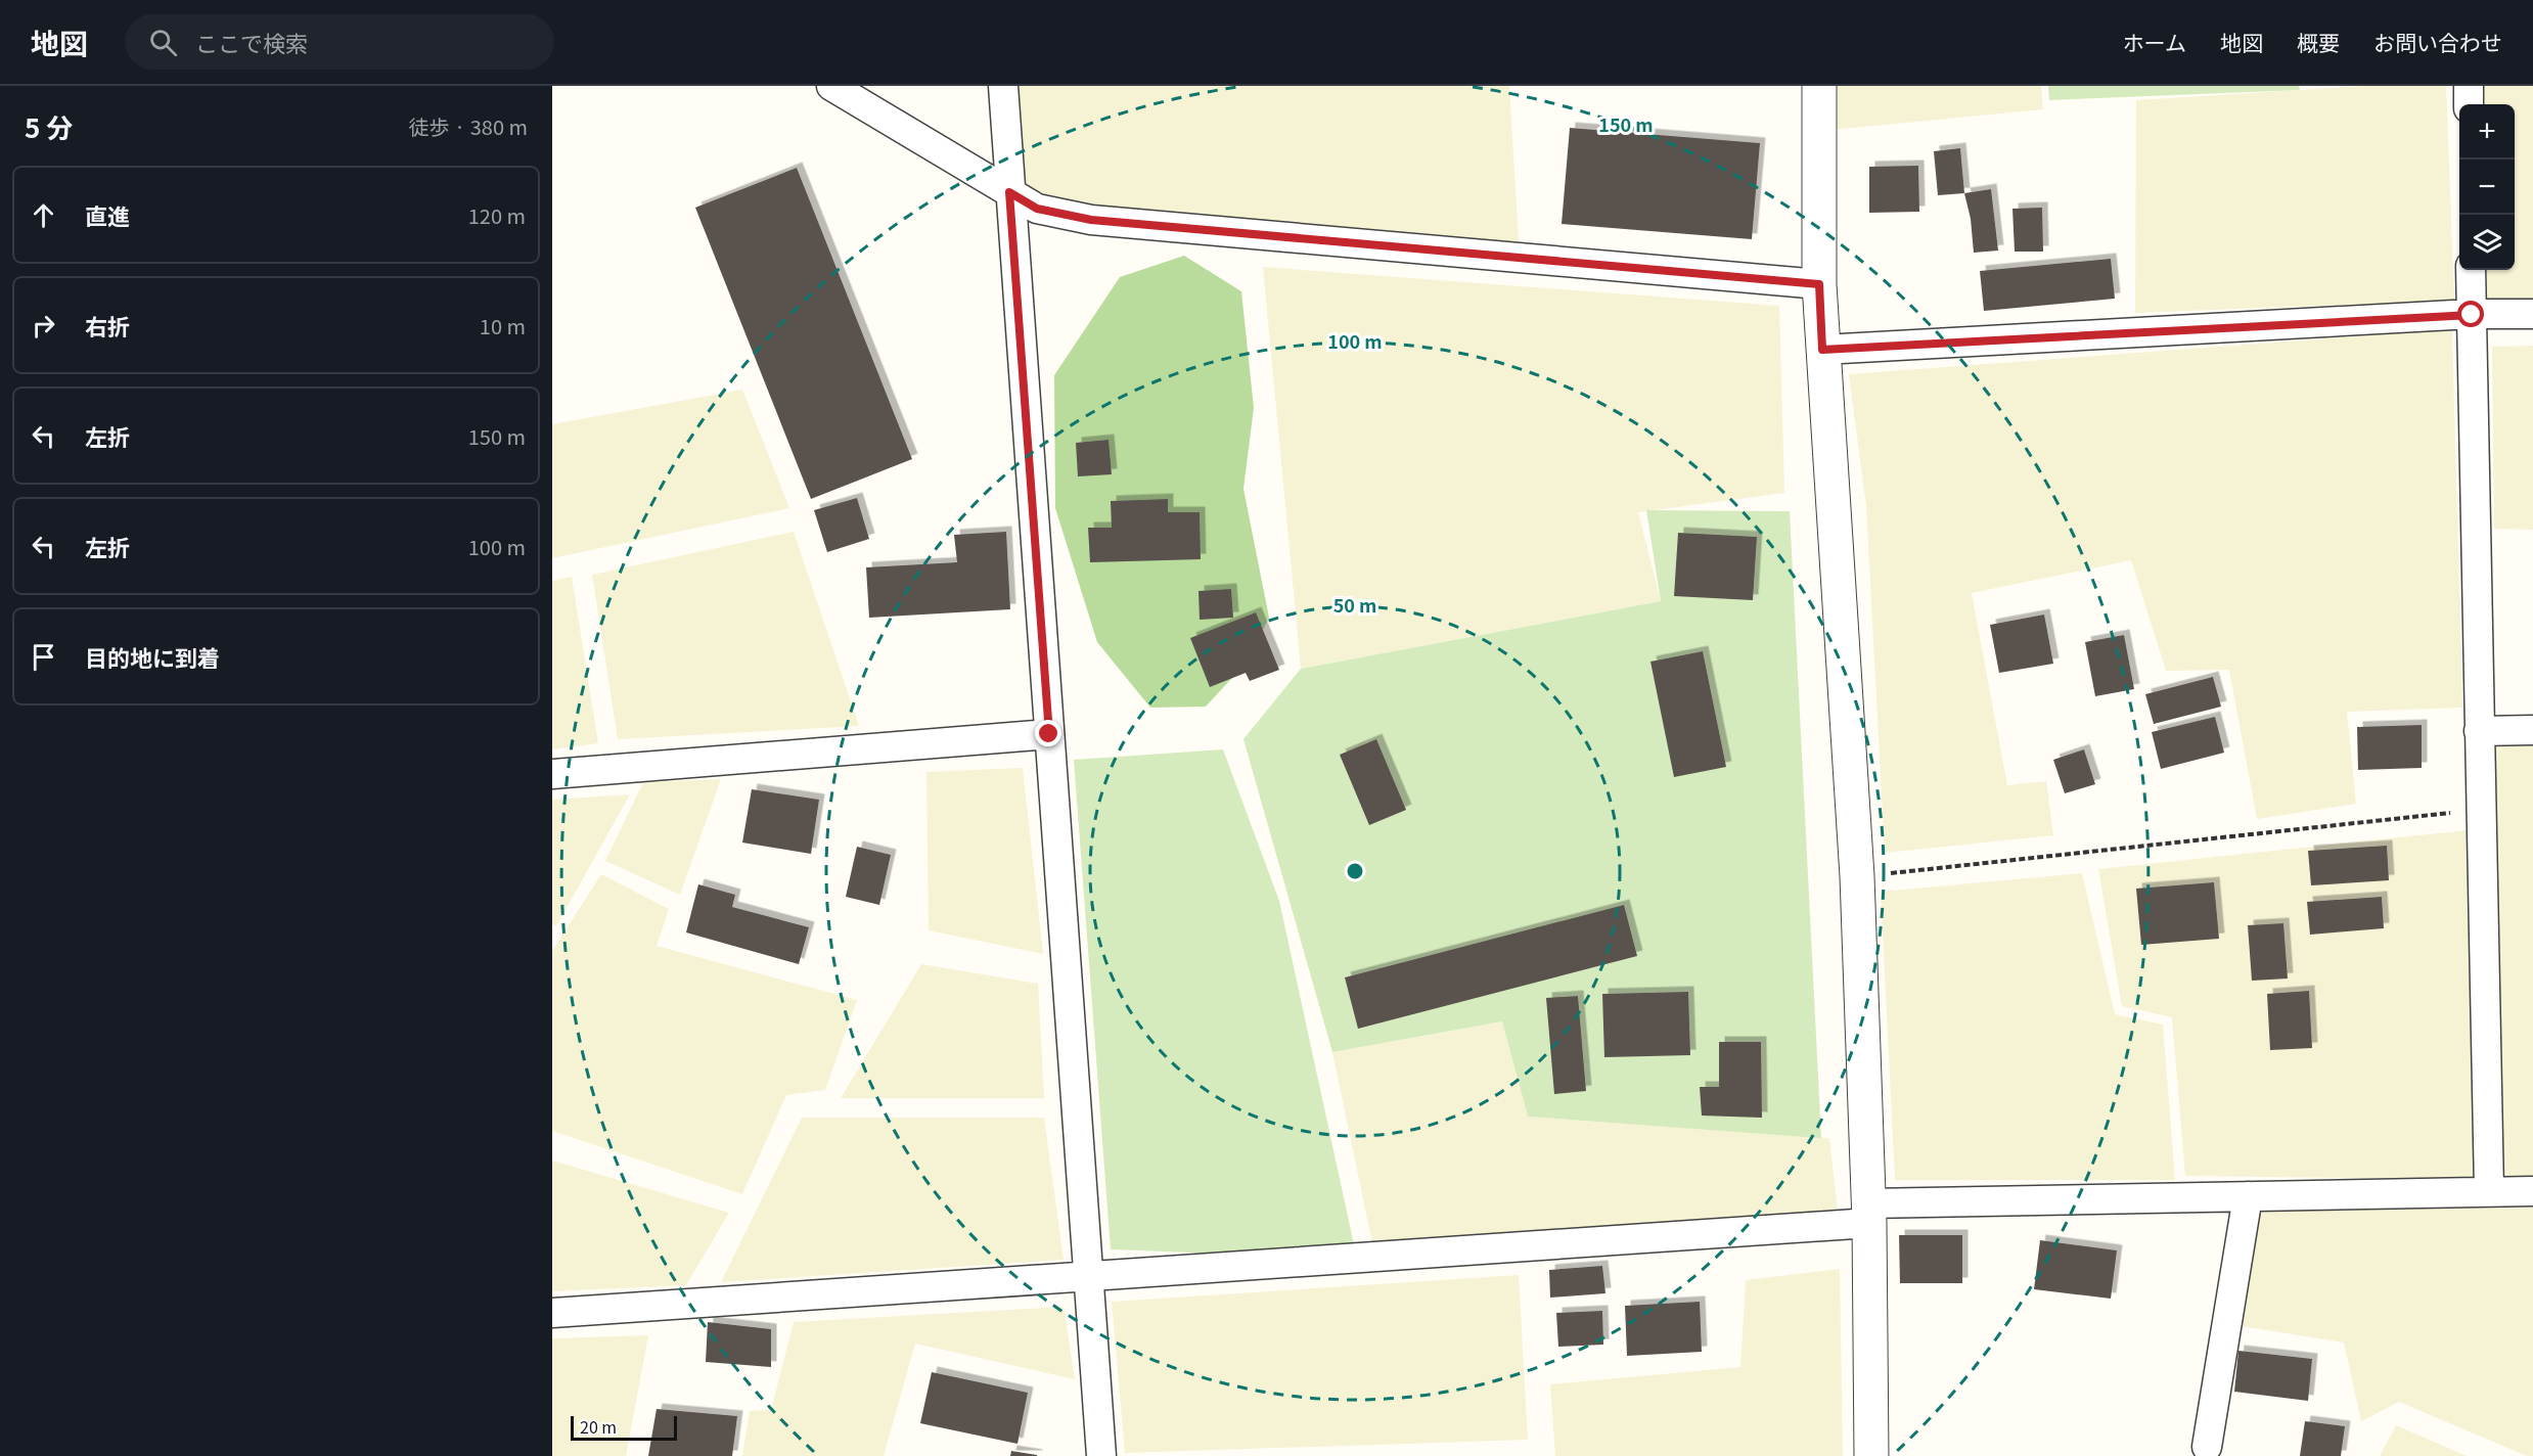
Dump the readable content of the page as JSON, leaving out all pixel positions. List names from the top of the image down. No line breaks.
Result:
{"scale_bar":"20 m","page":{"header":"地図","search":"ここで検索","nav":["ホーム","地図","概要","お問い合わせ"],"heading":["5 分","徒歩 · 380 m"],"map_buttons":["+","−"],"list":[["直進","120 m"],["右折","10 m"],["左折","150 m"],["左折","100 m"],"目的地に到着"],"scale":"20 m"},"rings":["150 m","100 m","50 m"]}
